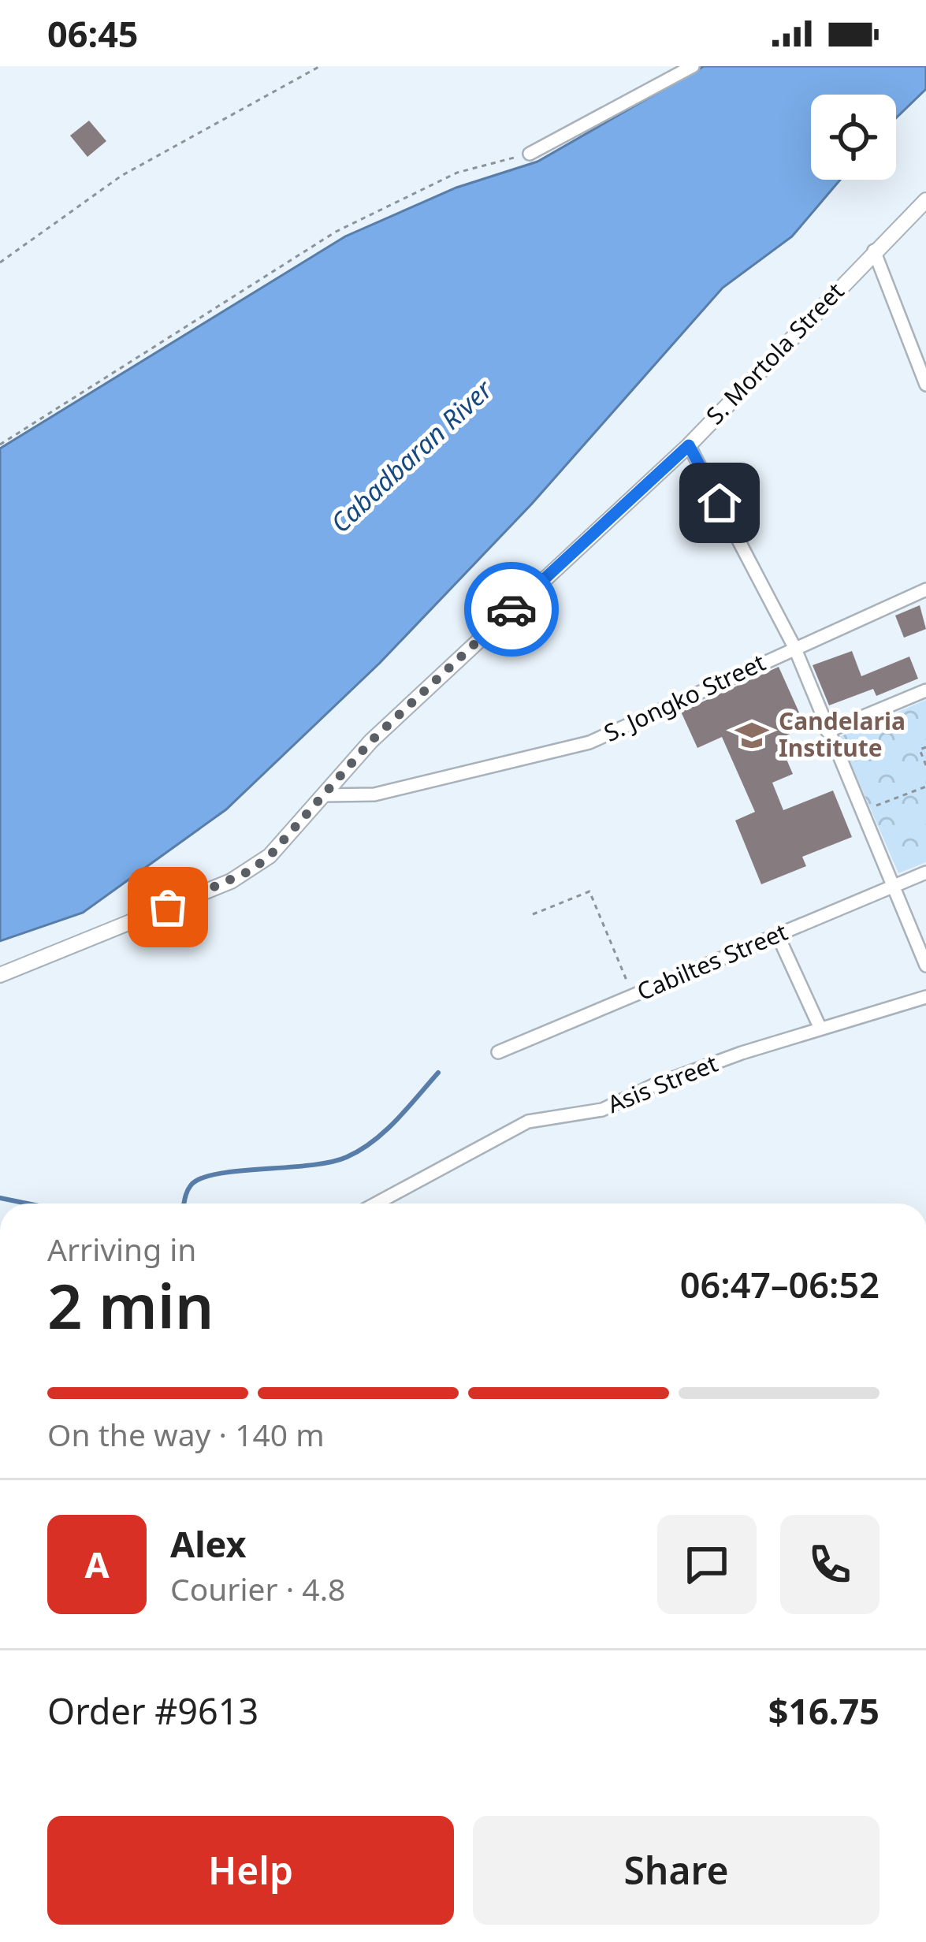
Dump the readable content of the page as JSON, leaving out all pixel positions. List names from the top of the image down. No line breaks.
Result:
{"streets":{"street":["S. Mortola Street","S. Jongko Street","Cabiltes Street","Asis Street"]},"crossings":[["S. Mortola Street","S. Jongko Street"]],"water":["Cabadbaran River"],"places":{"school or university":["Candelaria Institute"]},"page":{"status":"06:45","heading":["2 min","Arriving in","06:47–06:52"],"panel":["Alex","Courier · 4.8","Order #9613","$16.75"],"bar":"On the way · 140 m","round":"A","buttons":["Help","Share"]}}
